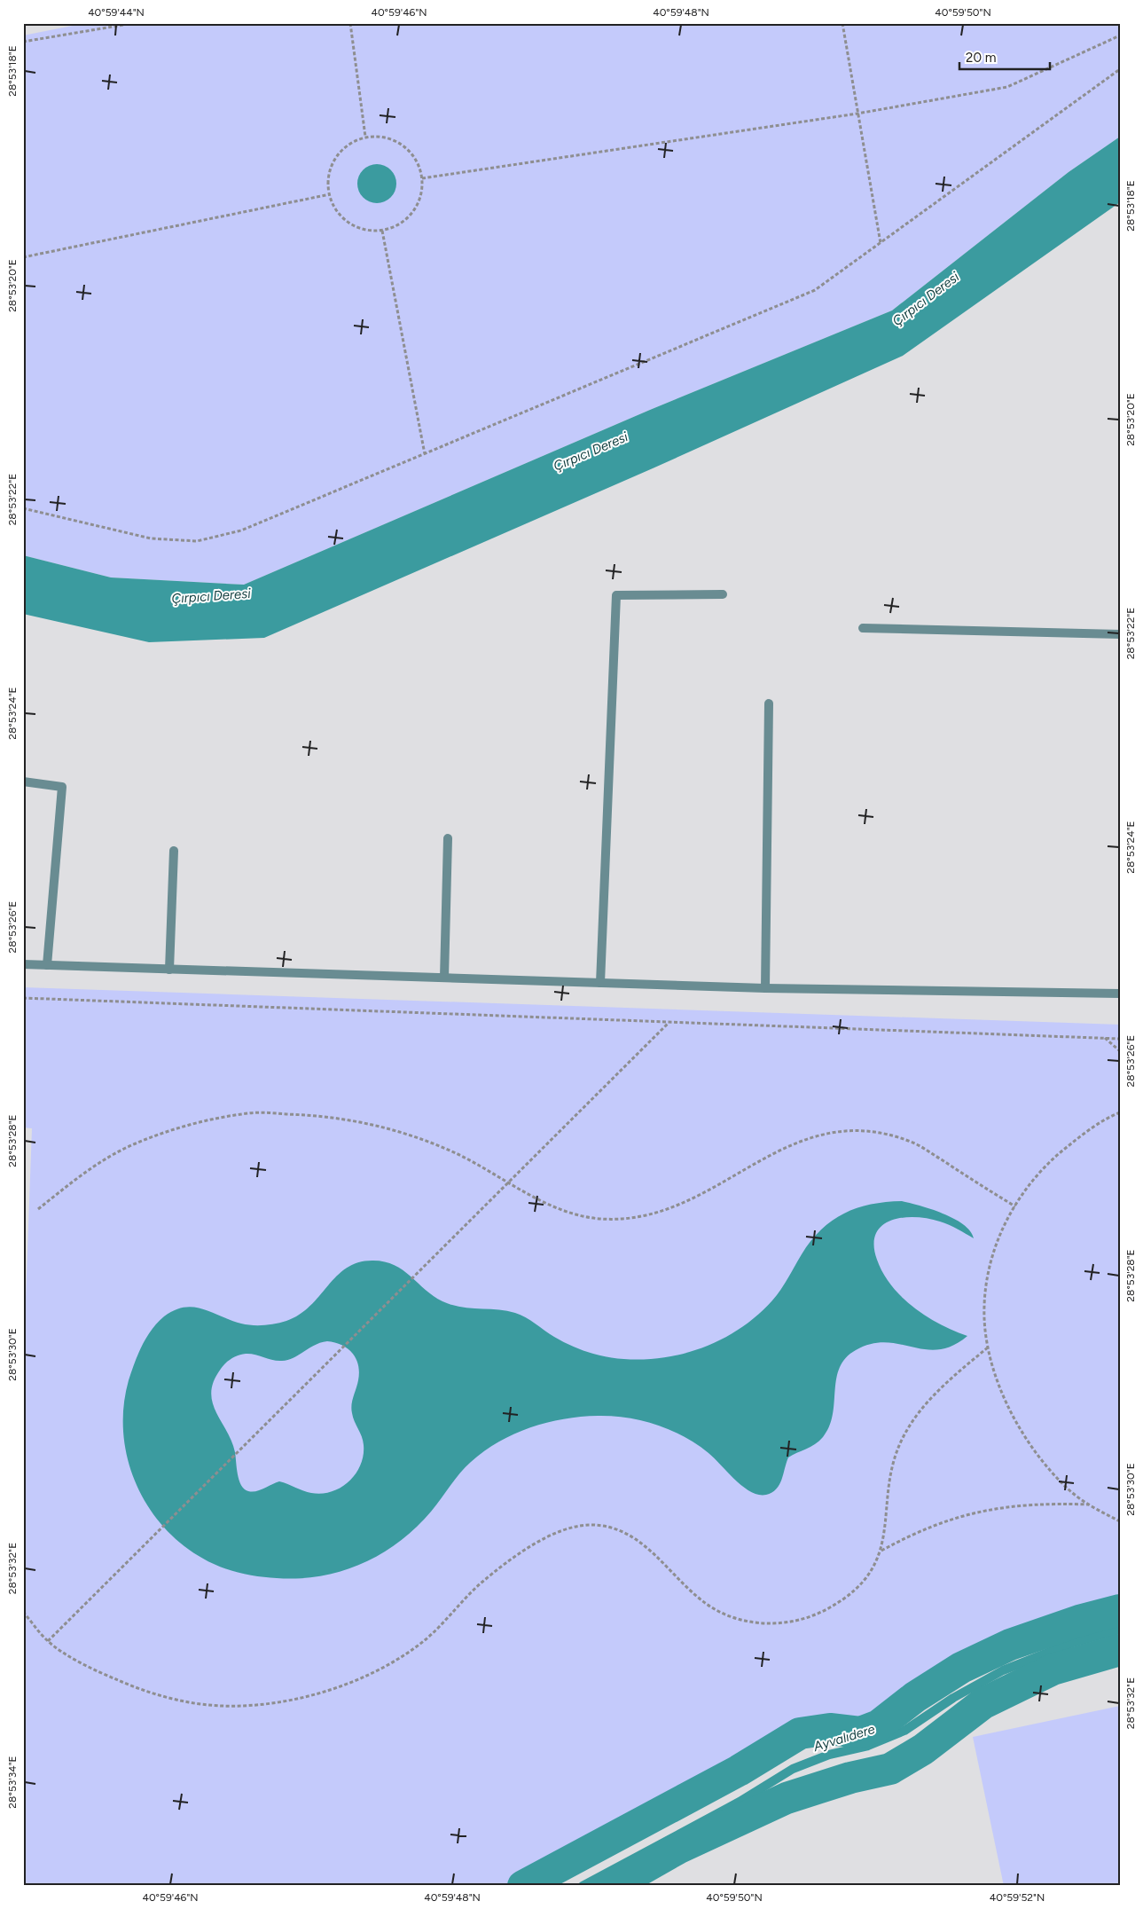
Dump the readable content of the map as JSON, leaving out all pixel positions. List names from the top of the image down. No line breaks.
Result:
{"water":["Çırpıcı Deresi","Ayvalıdere"],"scale_bar":"20 m","coordinates":["40°59'44\"N","40°59'46\"N","40°59'48\"N","40°59'50\"N","28°53'18\"E","28°53'20\"E","28°53'22\"E","28°53'24\"E","28°53'26\"E","28°53'28\"E","28°53'30\"E","28°53'32\"E","28°53'34\"E","40°59'52\"N"]}
